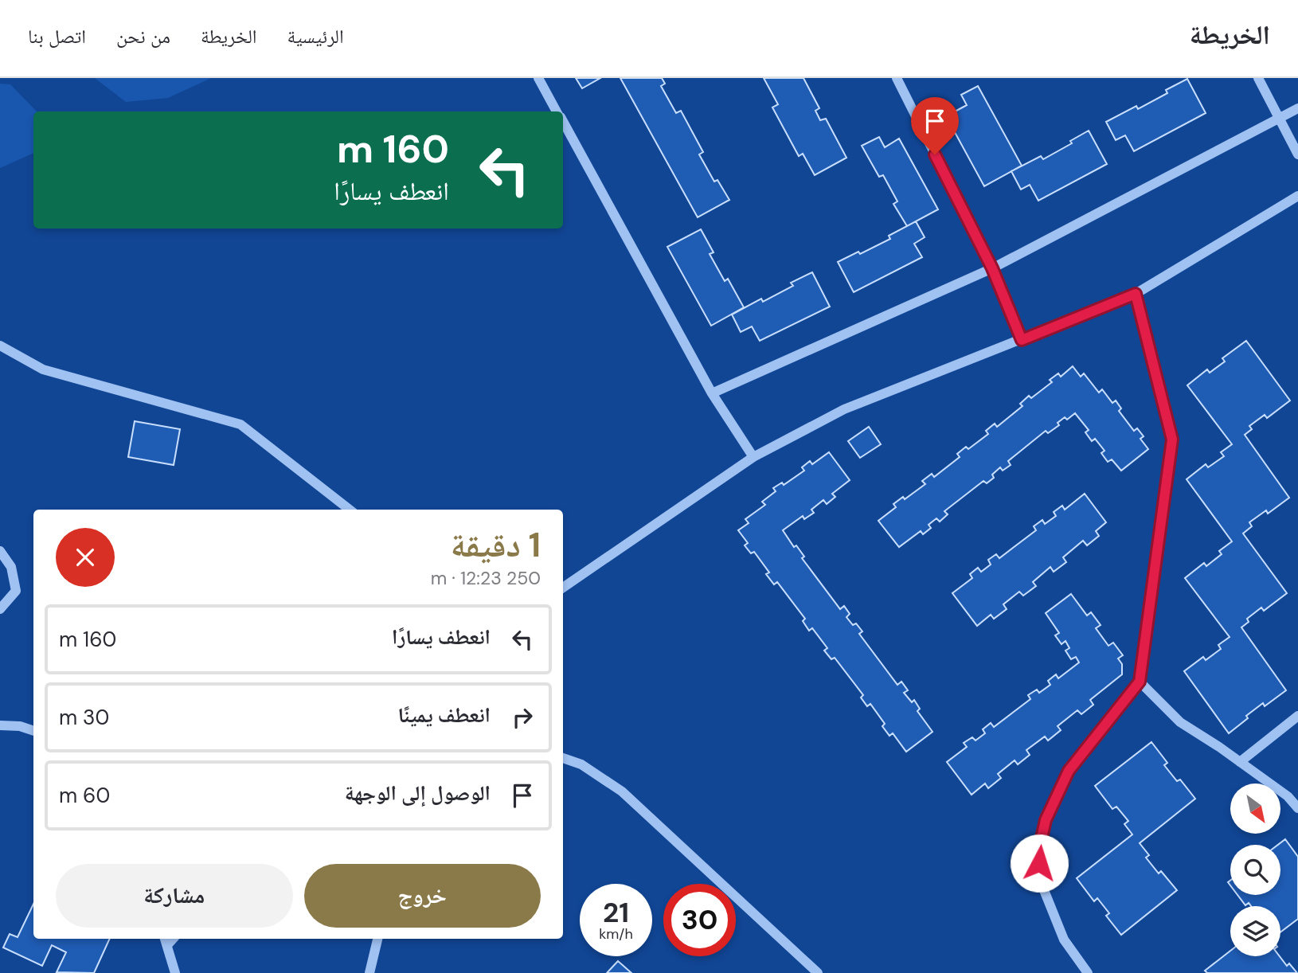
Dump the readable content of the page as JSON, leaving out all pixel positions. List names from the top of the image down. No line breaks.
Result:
{"north":"bottom right","page":{"header":"الخريطة","nav":["الرئيسية","الخريطة","من نحن","اتصل بنا"],"turn":["160 m","انعطف يسارًا"],"heading":["1 دقيقة","250 m · 12:23"],"list":[{"name":"انعطف يسارًا","value":"160 m"},{"name":"انعطف يمينًا","value":"30 m"},{"name":"الوصول إلى الوجهة","value":"60 m"}],"buttons":["خروج","مشاركة"],"speed":"21 km/h","limit":"30"}}
